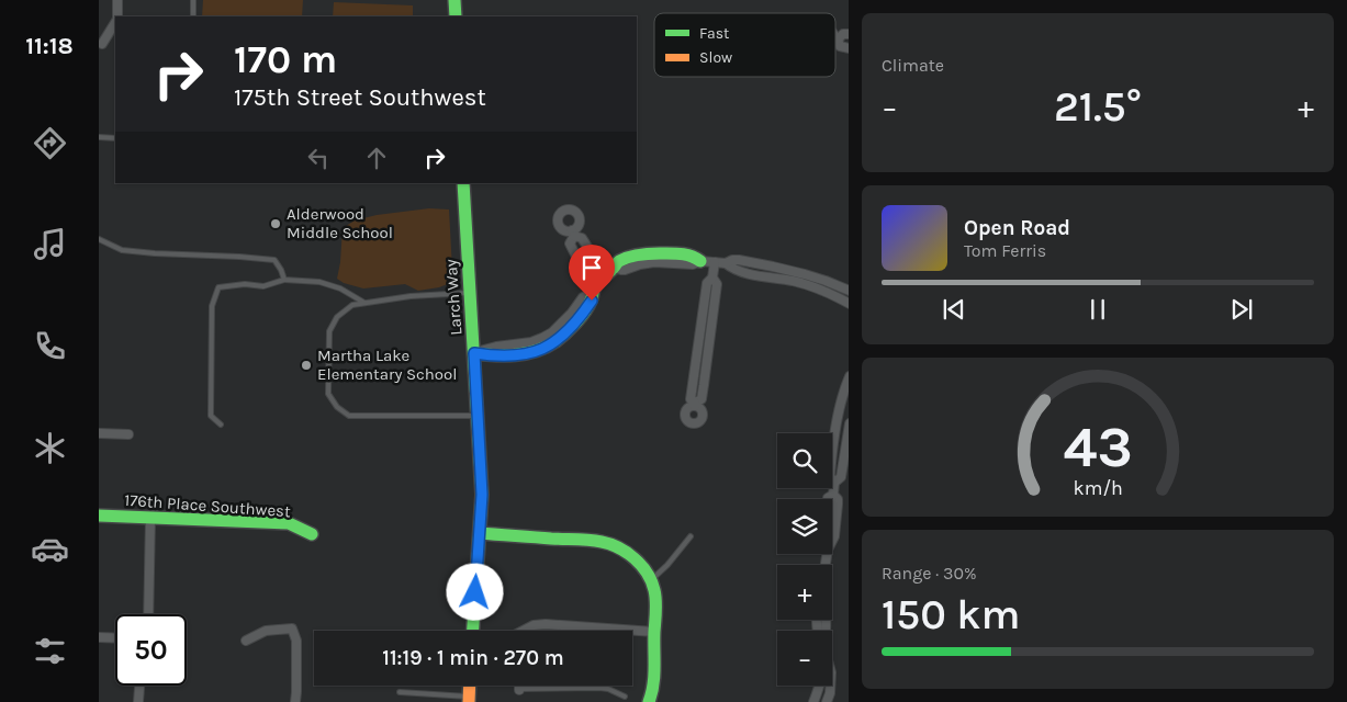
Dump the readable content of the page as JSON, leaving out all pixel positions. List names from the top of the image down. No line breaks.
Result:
{"streets":{"street":["Larch Way","176th Place Southwest"]},"places":["Alderwood Middle School","Martha Lake Elementary School"],"legend":["Fast","Slow"],"page":{"tabs":"11:18","tile":["Climate",["Range · 30%","150 km"]],"turn":["170 m","175th Street Southwest"],"heat":["−","21.5°","+"],"song":["Open Road","Tom Ferris"],"map_buttons":["+","−"],"limit":"50","trip":"11:19 · 1 min · 270 m","gauge":["43","km/h"]}}
